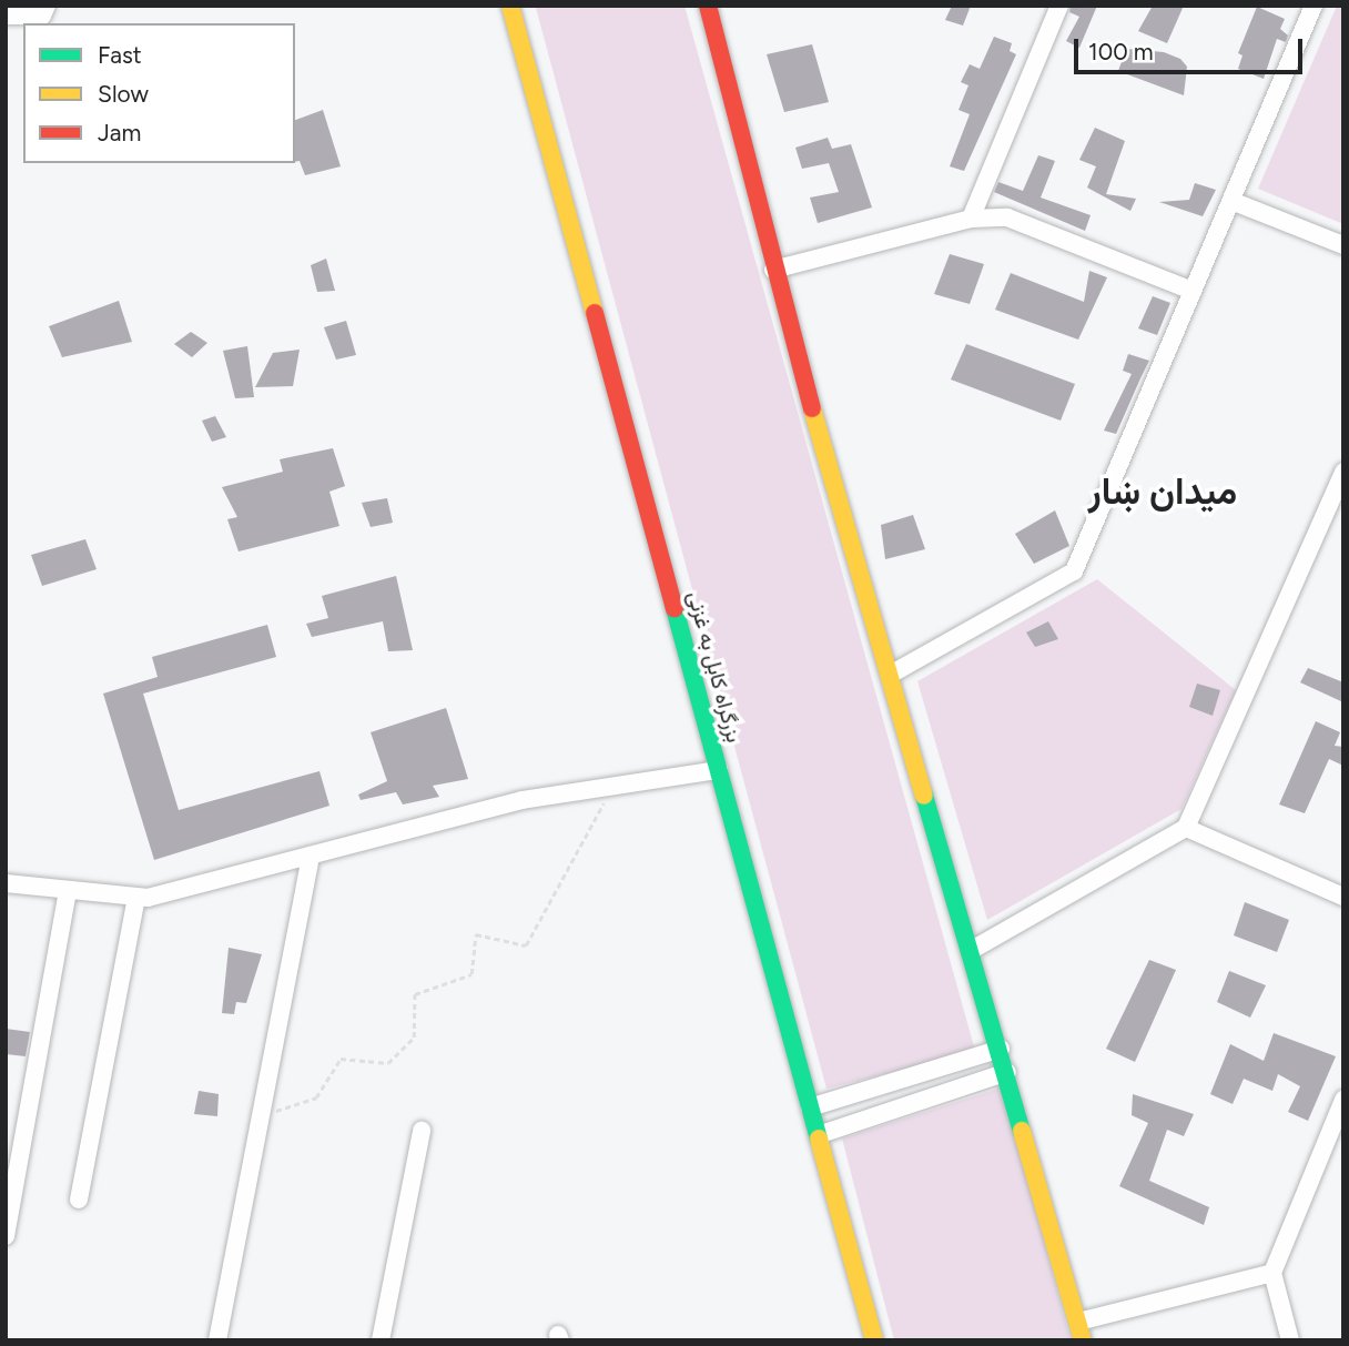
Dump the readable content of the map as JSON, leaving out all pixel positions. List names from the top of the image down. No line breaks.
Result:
{"streets":{"main road":["بزرگراه کابل به غزنی"]},"districts":["میدان ښار"],"legend":["Fast","Slow","Jam"],"scale_bar":"100 m"}
